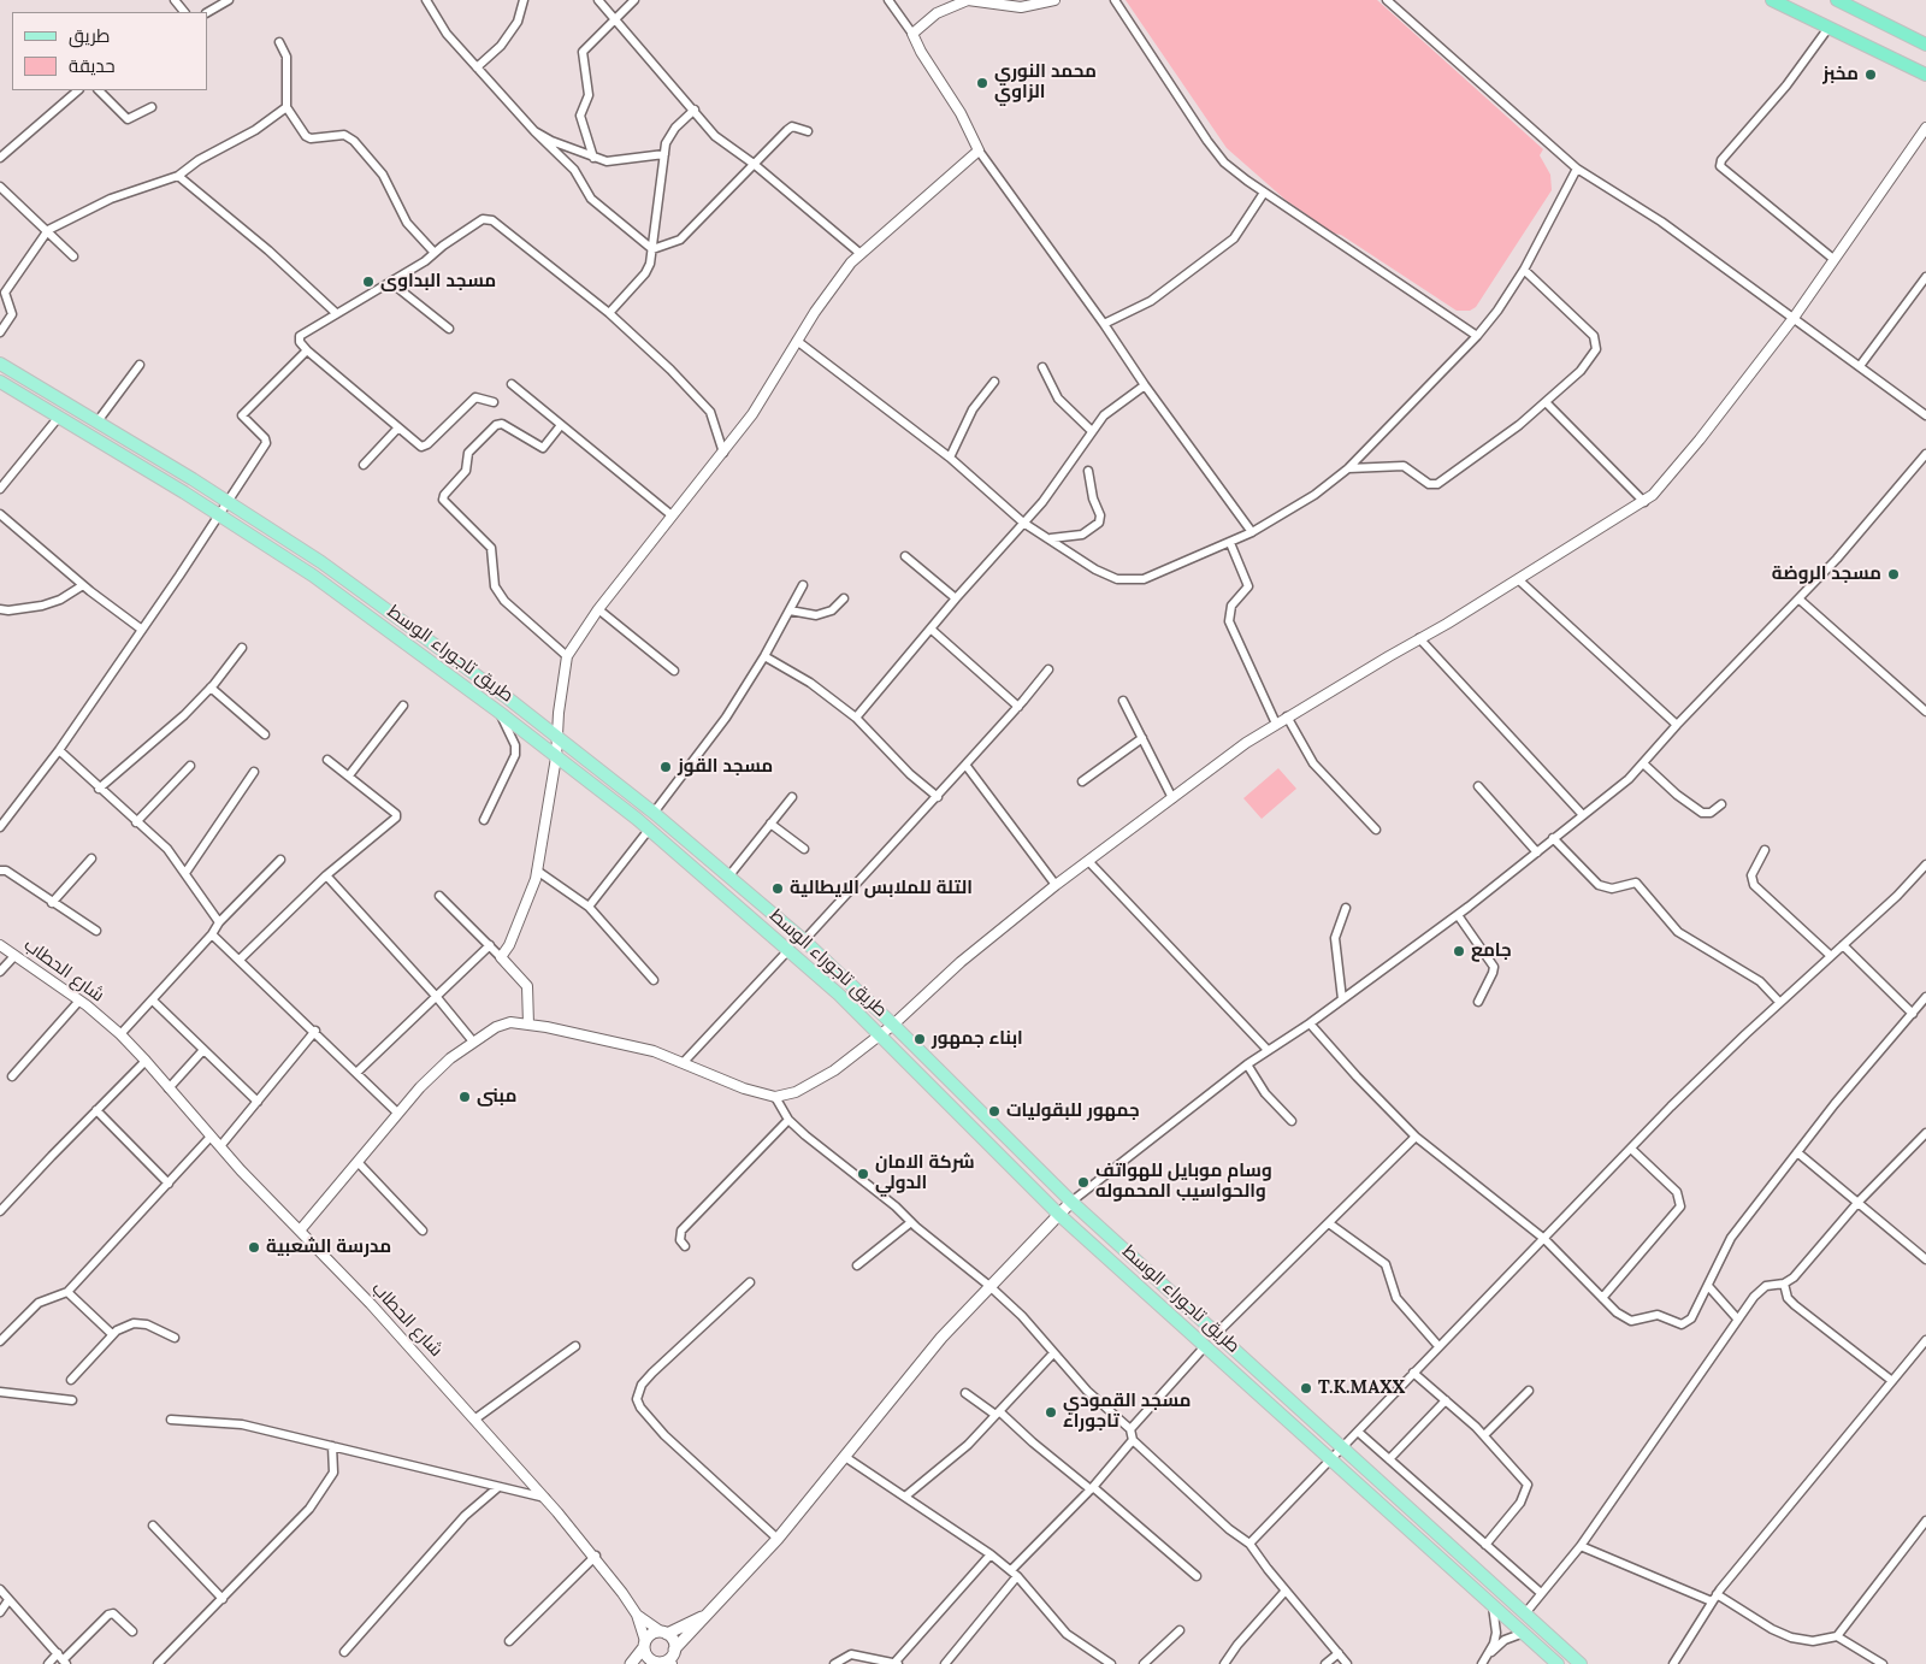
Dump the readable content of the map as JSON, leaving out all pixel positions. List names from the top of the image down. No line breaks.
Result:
{"streets":{"main road":["طريق تاجوراء الوسط"],"street":["شارع الحطاب"]},"places":["مخبز","محمد النوري الزاوي","مسجد البداوى","مسجد الروضة","مسجد القوز","التلة للملابس الايطالية","جامع","ابناء جمهور","مبنى","جمهور للبقوليات","شركة الامان الدولي","وسام موبايل للهواتف والحواسيب المحموله","مدرسة الشعبية","T.K.MAXX","مسجد القمودي تاجوراء"],"legend":["طريق","حديقة"]}
